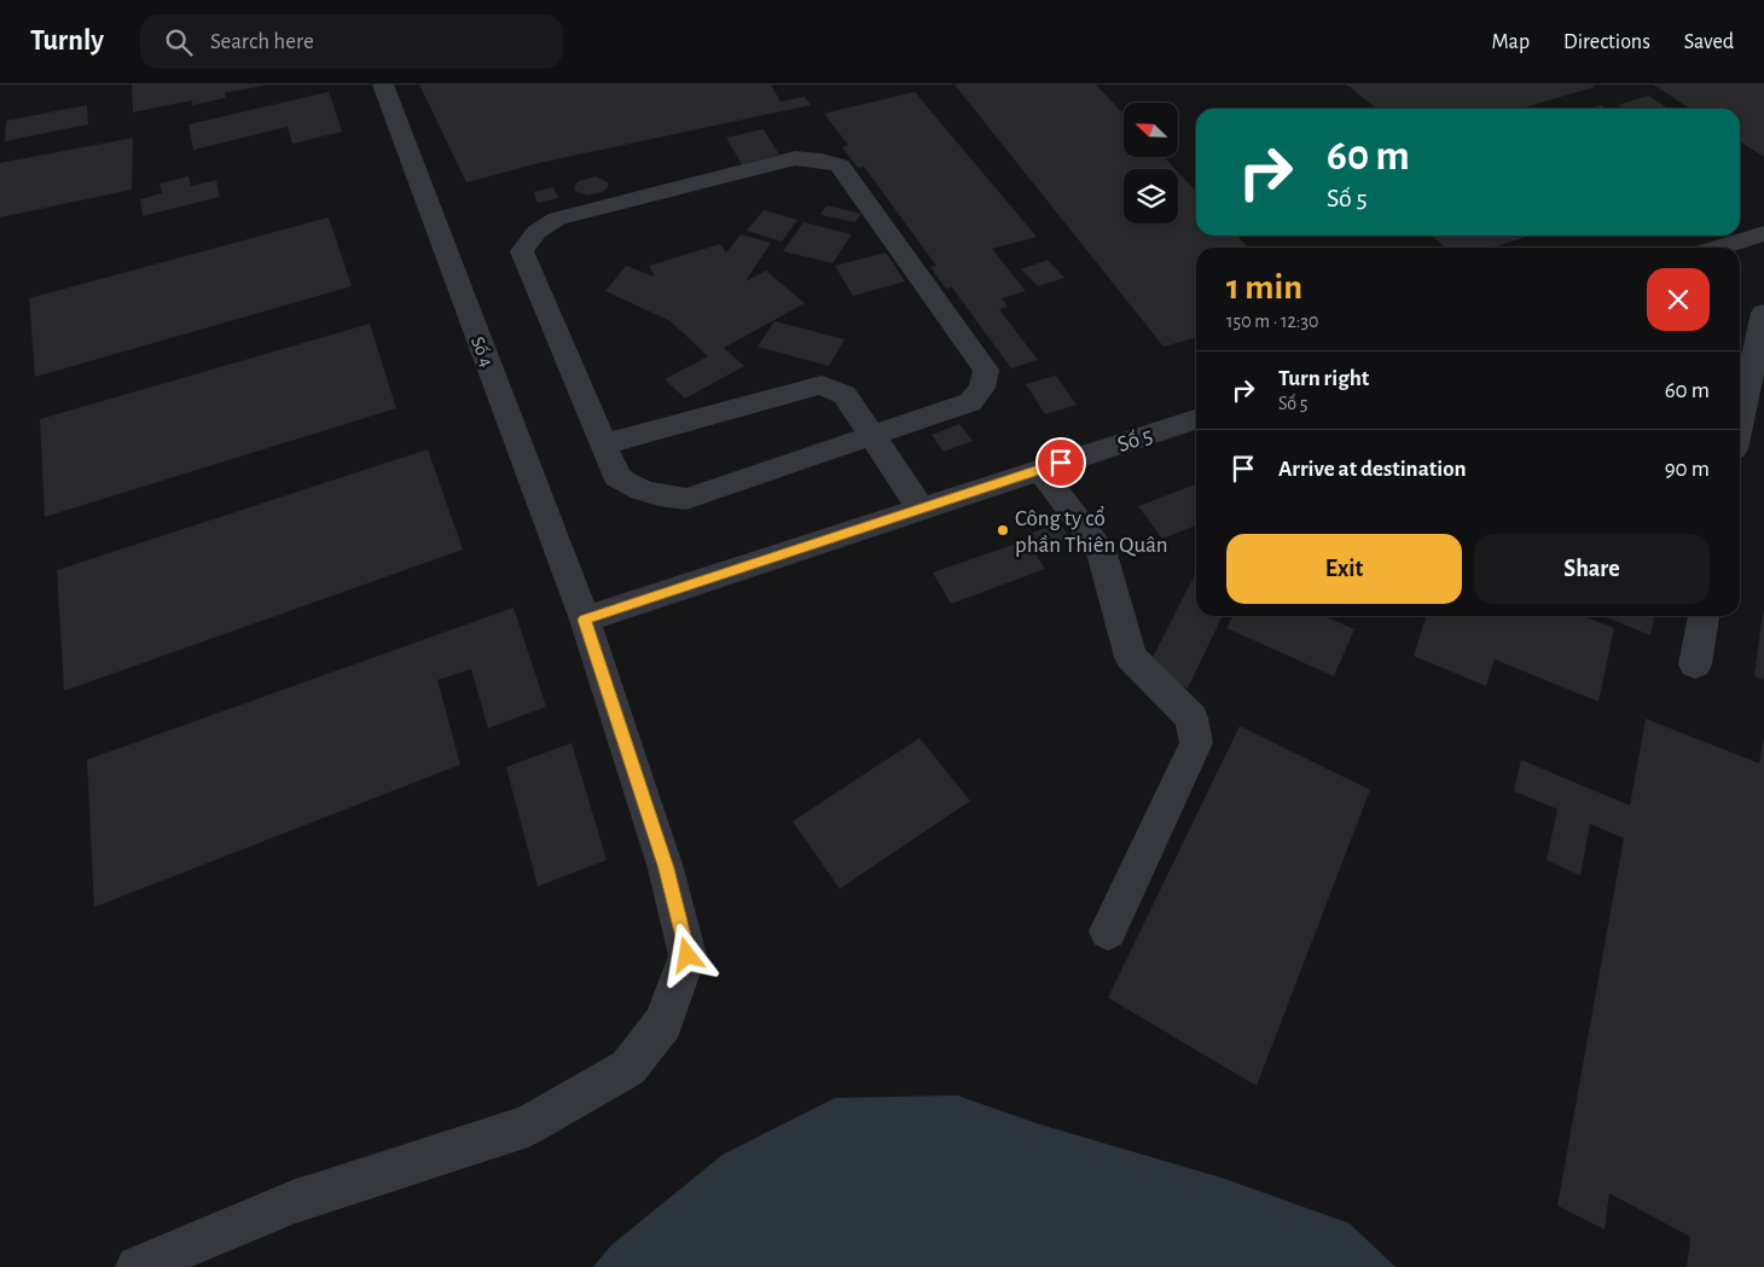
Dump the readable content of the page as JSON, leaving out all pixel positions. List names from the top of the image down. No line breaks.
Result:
{"streets":{"street":["Số 4","Số 5"]},"crossings":[["Số 4","Số 5"]],"places":["Công ty cổ phần Thiên Quân"],"north":"top left","page":{"header":"Turnly","search":"Search here","nav":["Map","Directions","Saved"],"turn":["60 m","Số 5"],"heading":["1 min","150 m · 12:30"],"list":[{"name":"Turn right","note":"Số 5","value":"60 m"},{"name":"Arrive at destination","value":"90 m"}],"buttons":["Exit","Share"]}}
